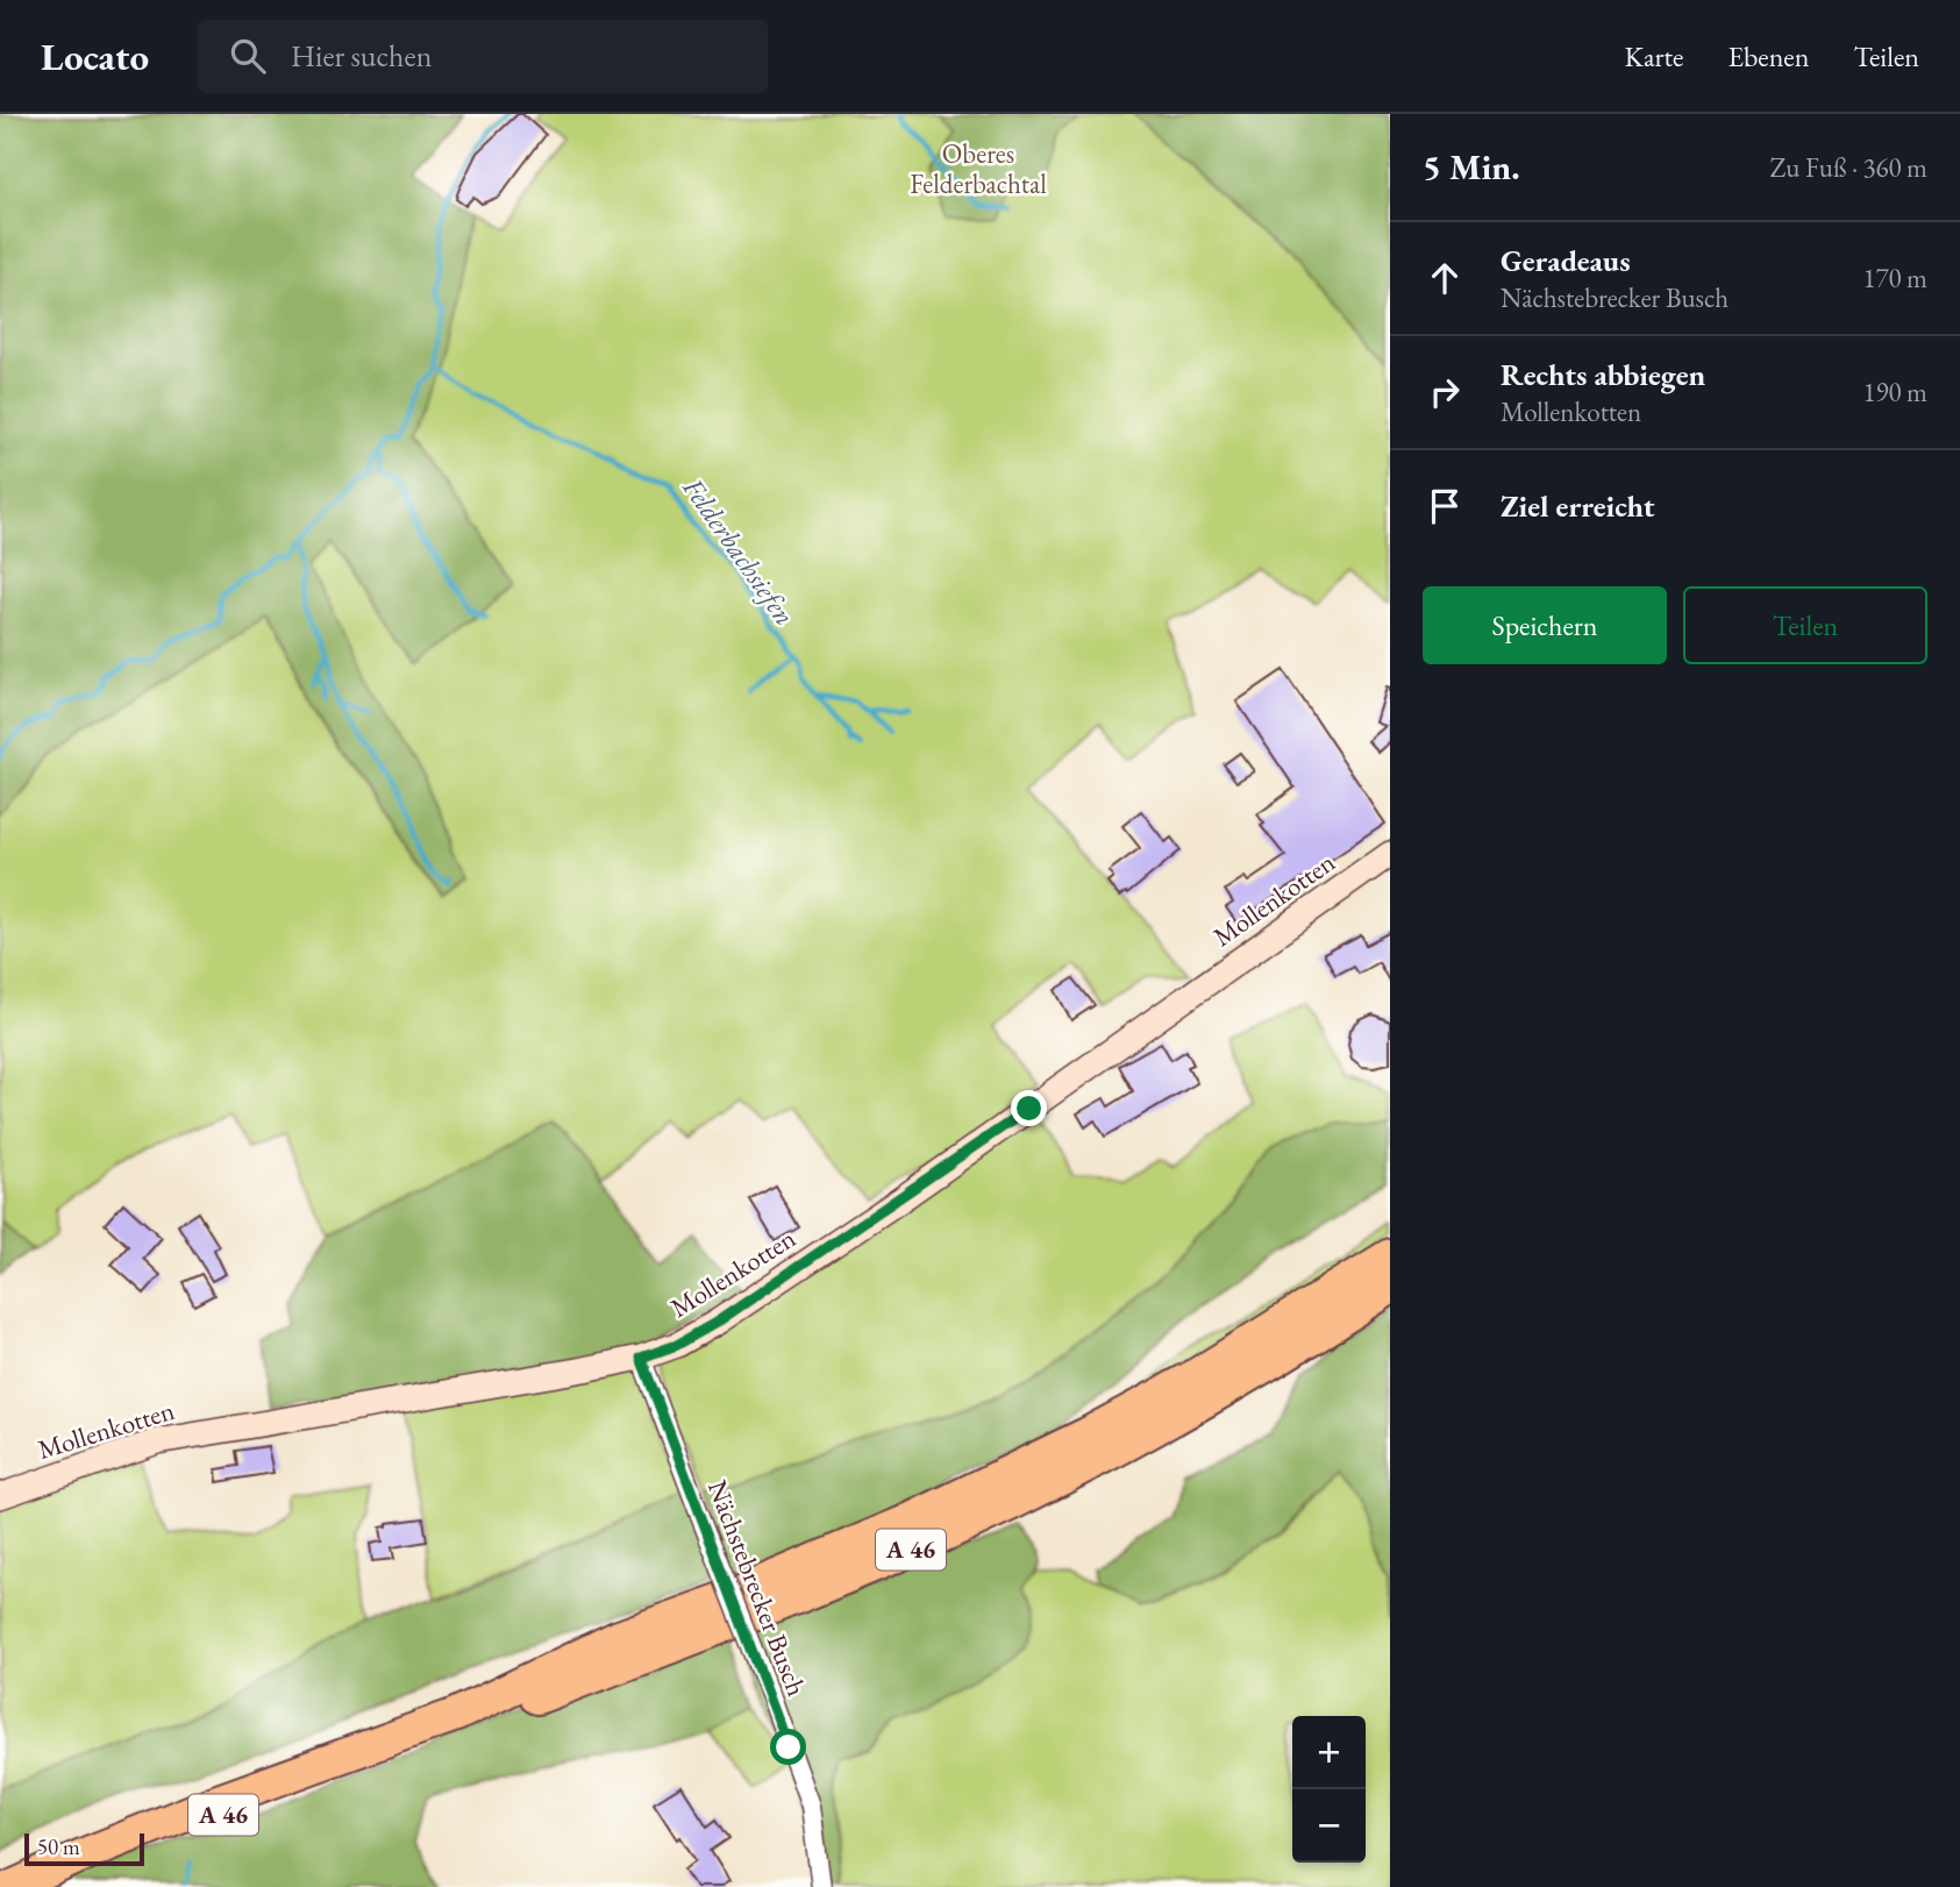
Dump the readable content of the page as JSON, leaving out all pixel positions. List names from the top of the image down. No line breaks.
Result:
{"streets":{"highway":["A 46"],"main road":["Mollenkotten"],"street":["Nächstebrecker Busch"]},"crossings":[["Mollenkotten","Nächstebrecker Busch"]],"water":["Felderbachsiefen"],"parks":["Oberes Felderbachtal"],"scale_bar":"50 m","page":{"header":"Locato","search":"Hier suchen","nav":["Karte","Ebenen","Teilen"],"heading":["5 Min.","Zu Fuß · 360 m"],"list":[["Geradeaus","Nächstebrecker Busch","170 m"],["Rechts abbiegen","Mollenkotten","190 m"],"Ziel erreicht"],"buttons":["Speichern","Teilen"],"map_buttons":["+","−"],"scale":"50 m"}}
